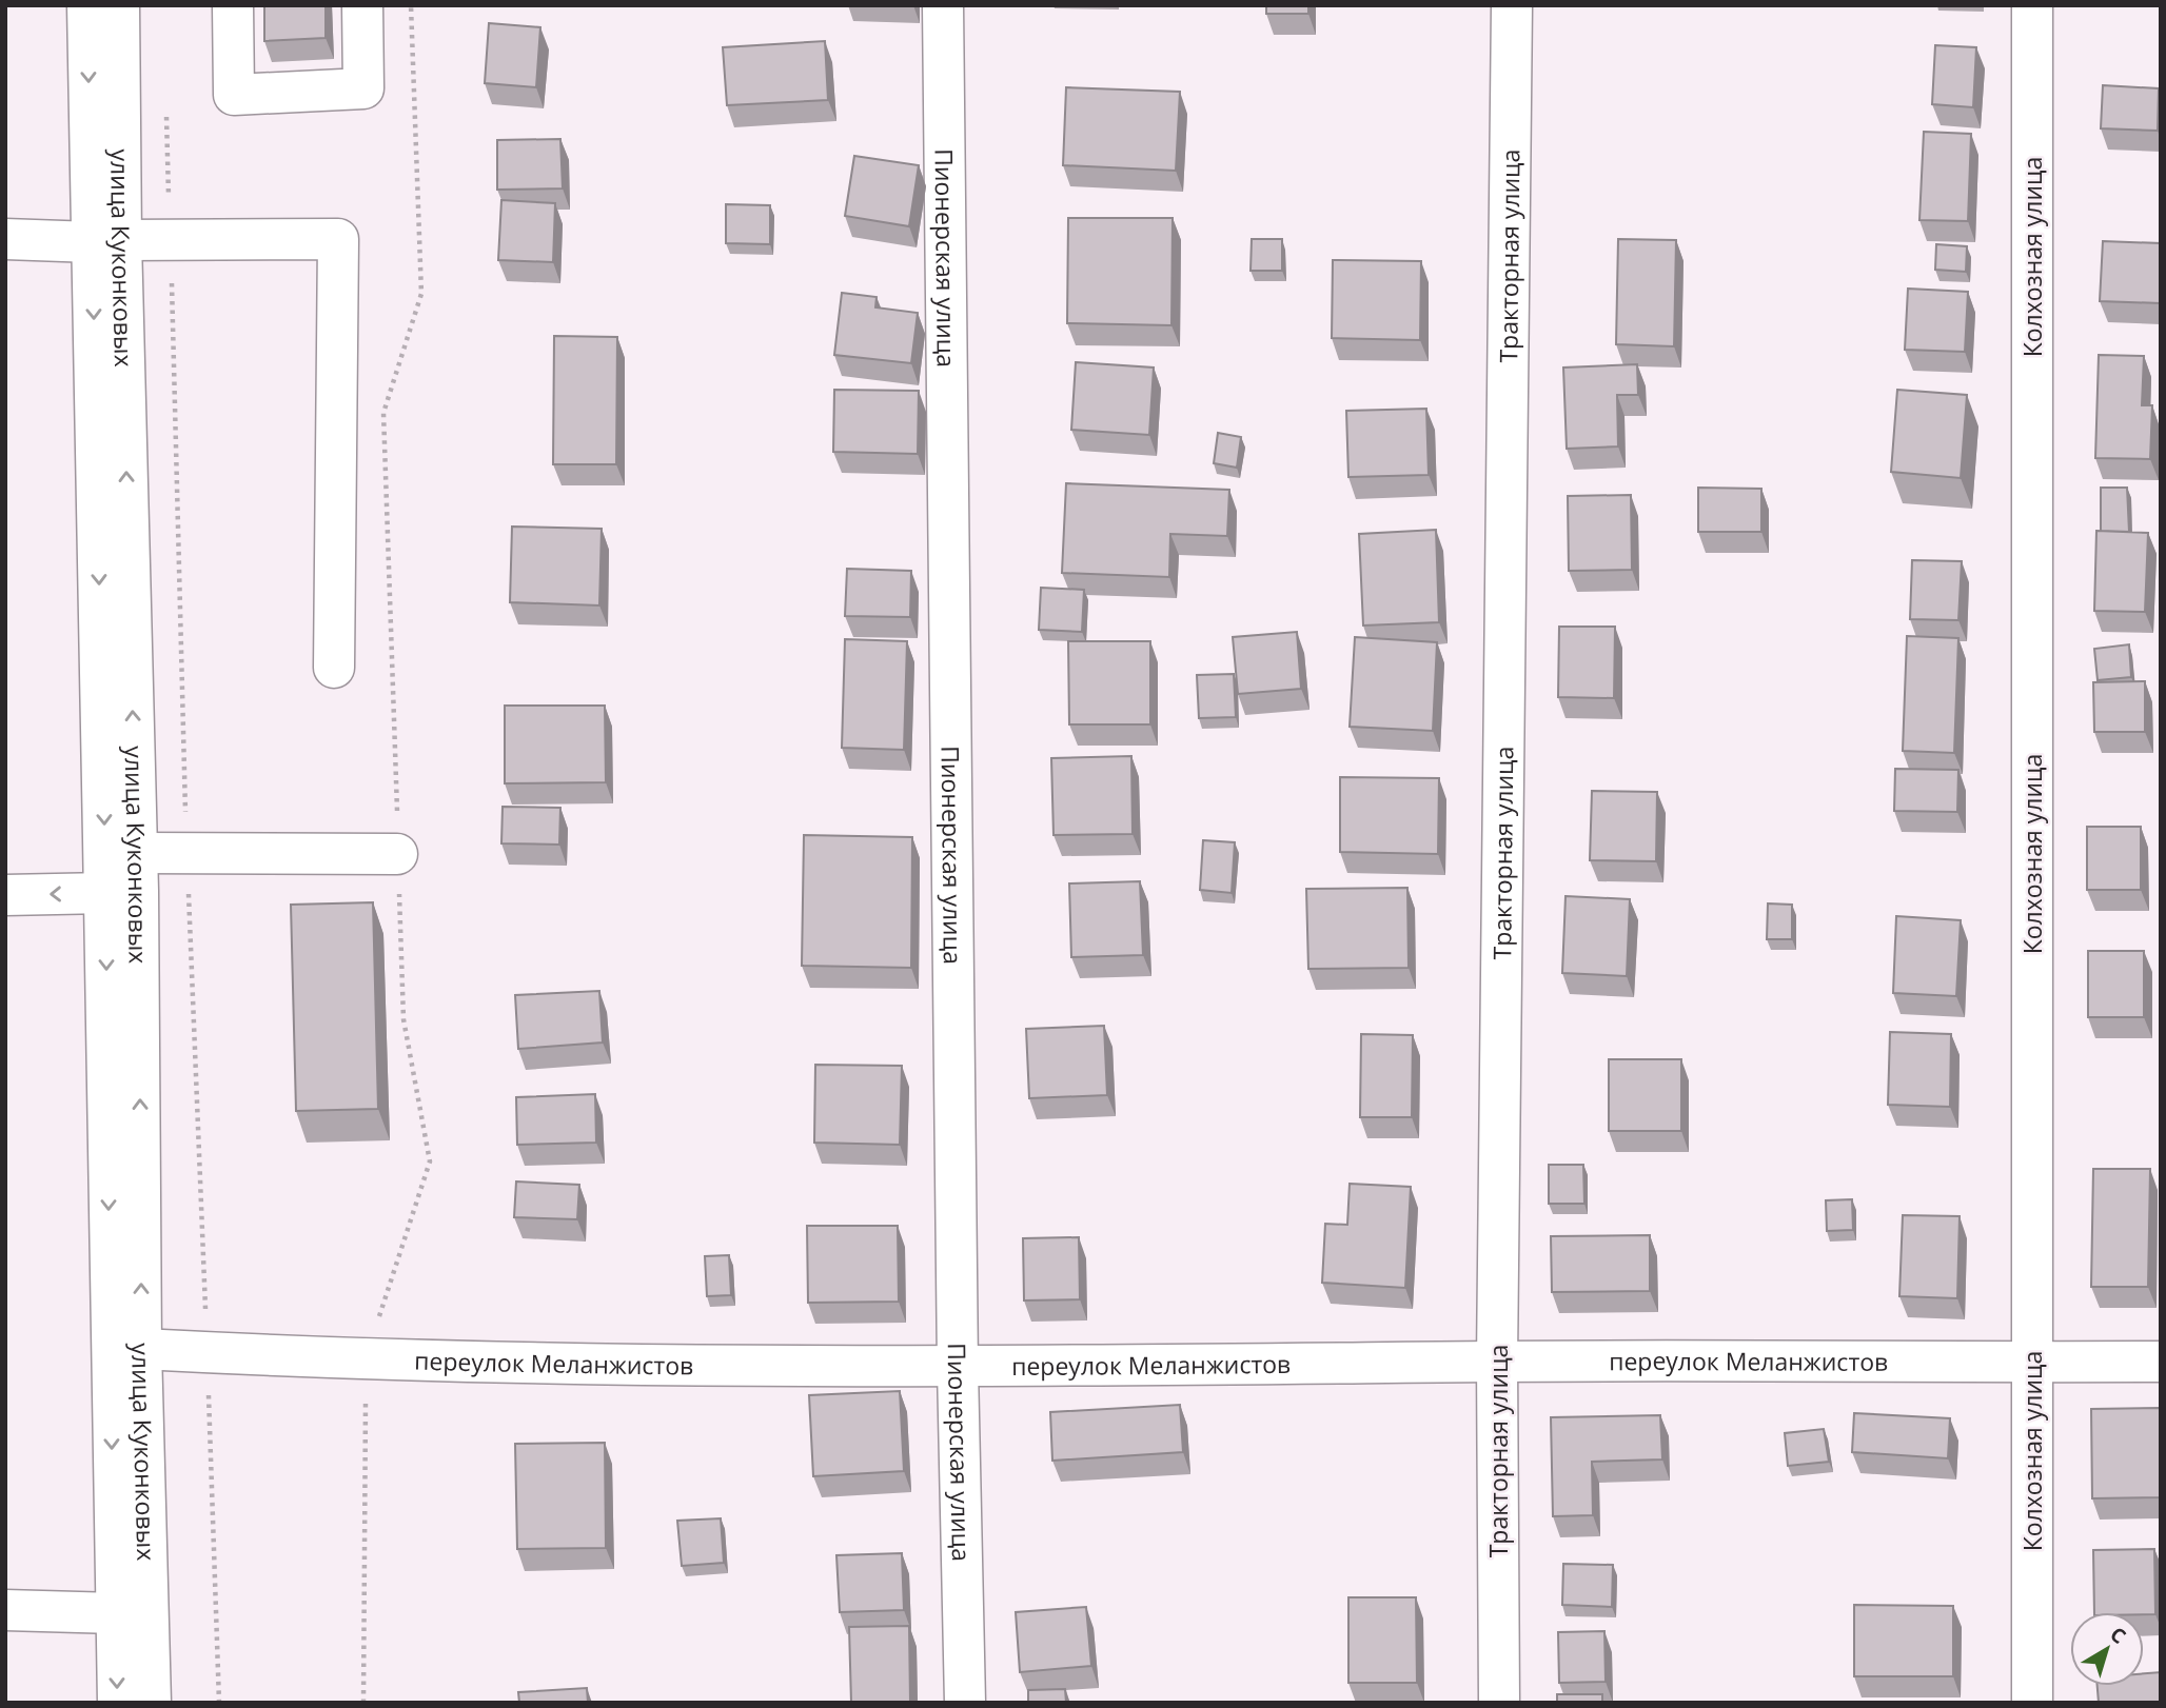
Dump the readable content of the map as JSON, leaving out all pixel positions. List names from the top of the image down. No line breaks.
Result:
{"streets":{"street":["улица Куконковых","Пионерская улица","Тракторная улица","Колхозная улица","переулок Меланжистов"]},"crossings":[["улица Куконковых","переулок Меланжистов"],["Пионерская улица","переулок Меланжистов"],["Тракторная улица","переулок Меланжистов"],["Колхозная улица","переулок Меланжистов"]],"north":"top right"}
